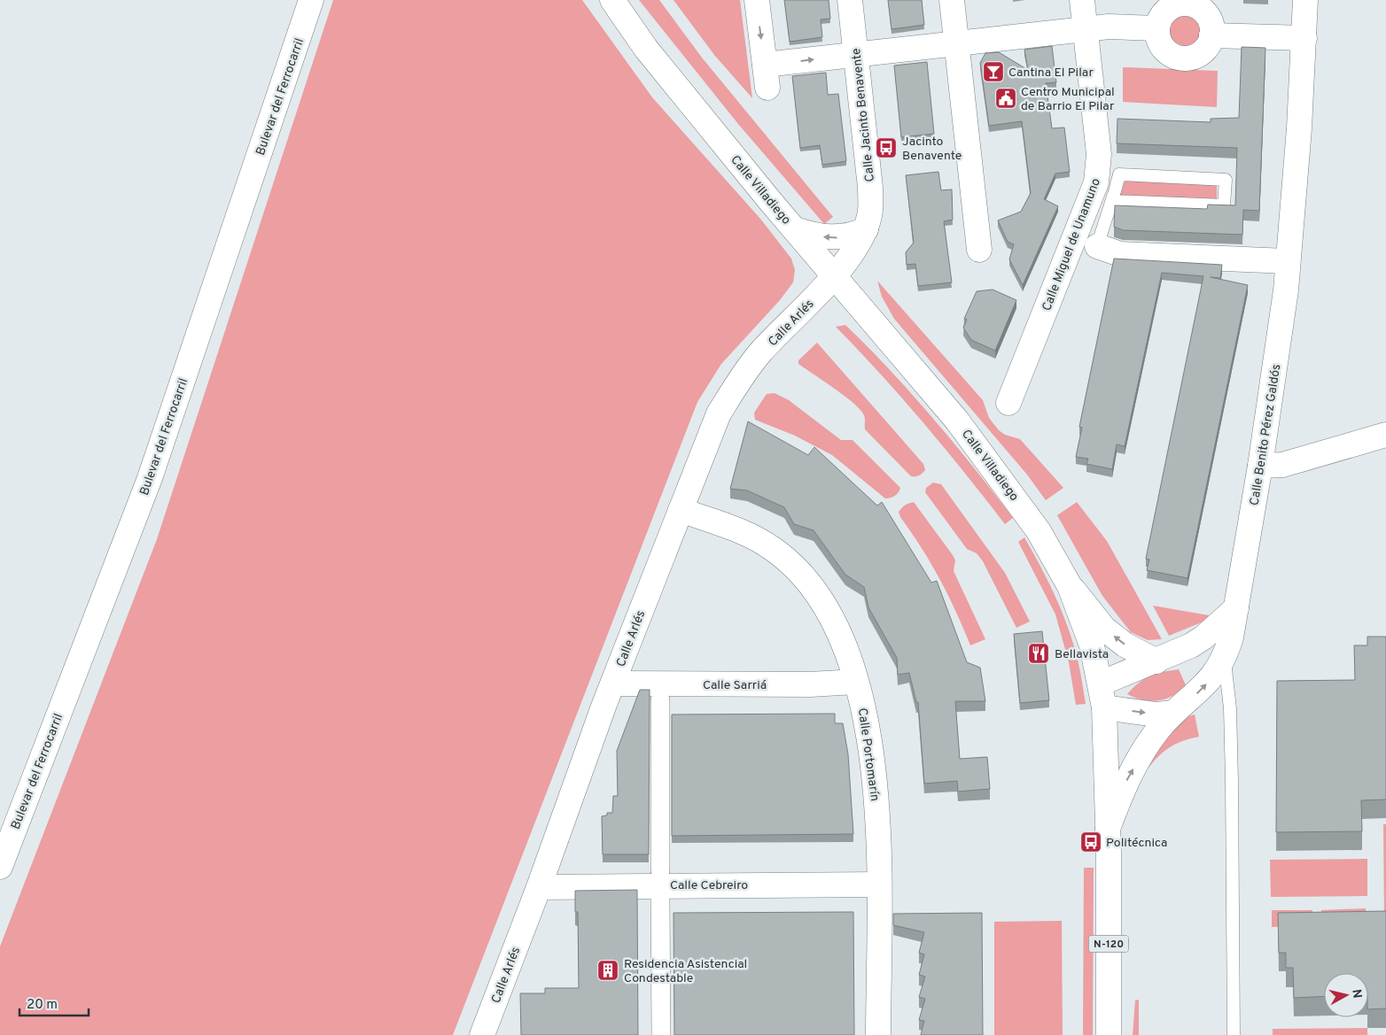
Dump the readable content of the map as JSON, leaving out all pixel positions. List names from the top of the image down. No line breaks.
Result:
{"streets":{"main road":["Bulevar del Ferrocarril","Calle Jacinto Benavente","Calle Villadiego","Calle Miguel de Unamuno","Calle Arlés","Calle Benito Pérez Galdós","Calle Sarriá","Calle Portomarín","Calle Cebreiro","N-120"]},"crossings":[["Calle Jacinto Benavente","Calle Villadiego"],["Calle Jacinto Benavente","Calle Arlés"],["Calle Villadiego","Calle Arlés"],["Calle Villadiego","Calle Benito Pérez Galdós"],["Calle Arlés","Calle Sarriá"],["Calle Arlés","Calle Portomarín"],["Calle Arlés","Calle Cebreiro"],["Calle Sarriá","Calle Portomarín"],["Calle Portomarín","Calle Cebreiro"]],"places":{"bar":["Cantina El Pilar"],"public building":["Centro Municipal de Barrio El Pilar"],"bus stop":["Jacinto Benavente","Politécnica"],"restaurant":["Bellavista"],"building":["Residencia Asistencial Condestable"]},"scale_bar":"20 m","north":"right"}
